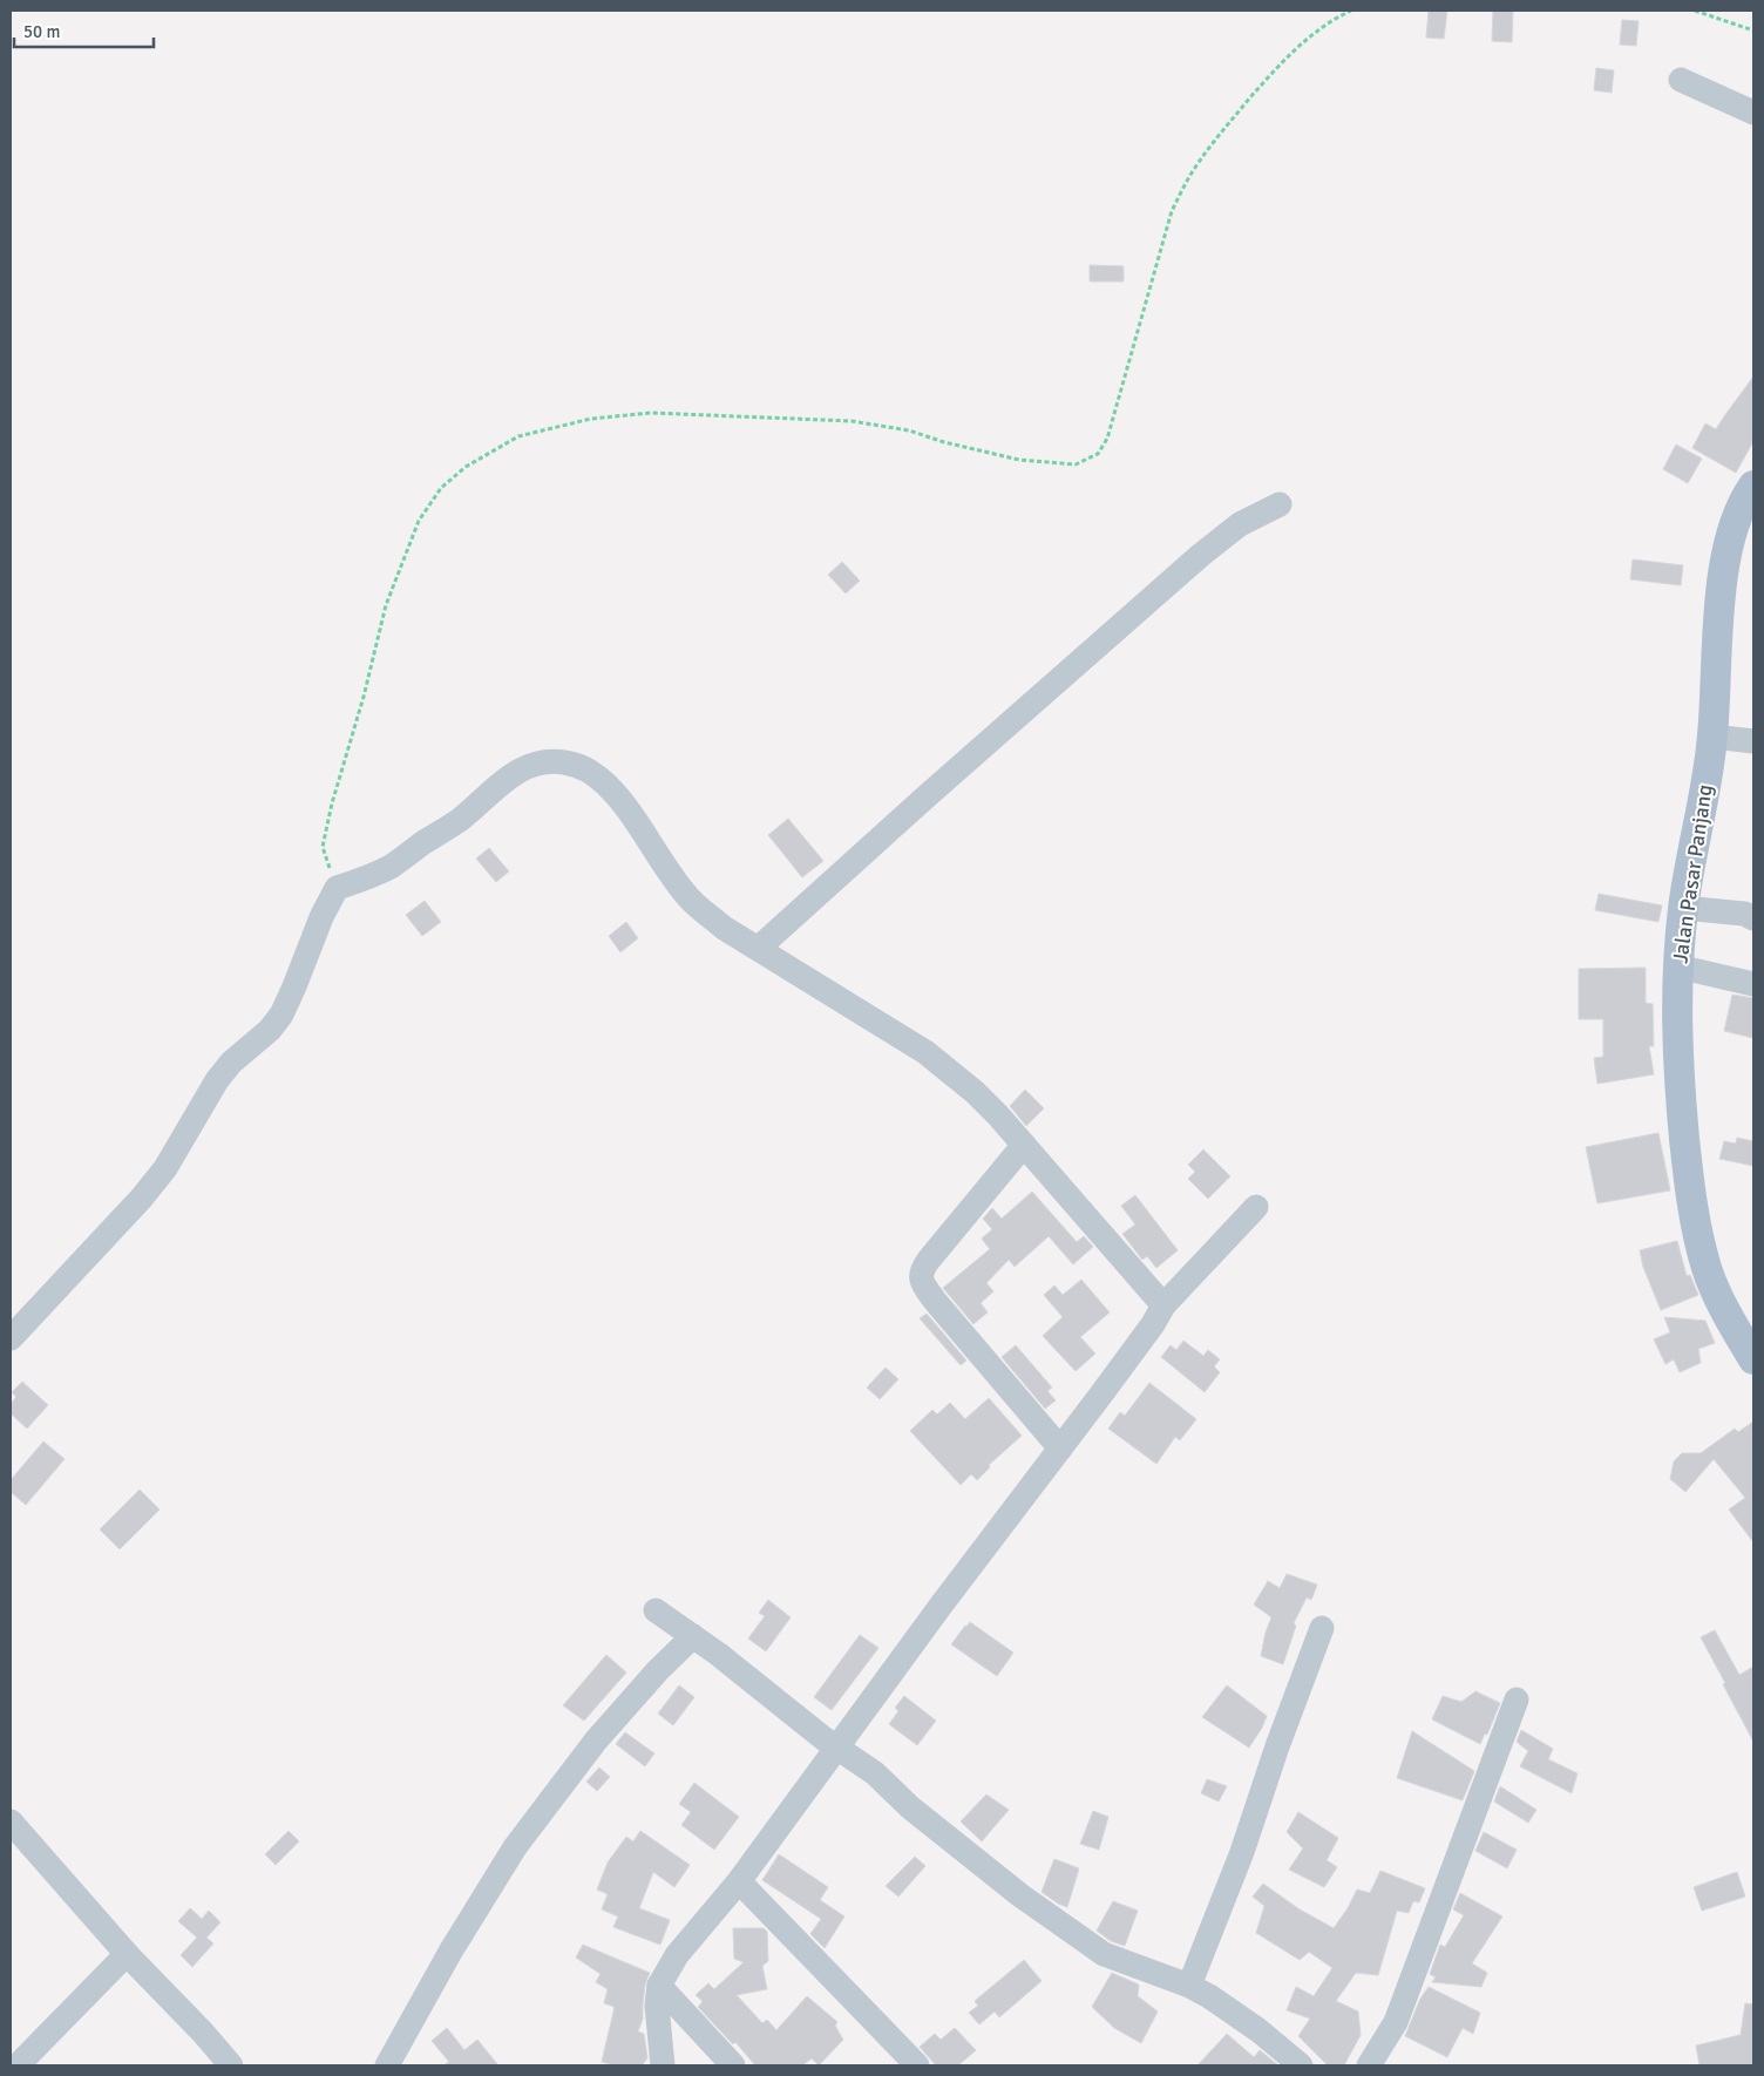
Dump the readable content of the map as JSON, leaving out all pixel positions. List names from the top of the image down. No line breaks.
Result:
{"streets":{"main road":["Jalan Pasar Panjang"]},"scale_bar":"50 m"}
